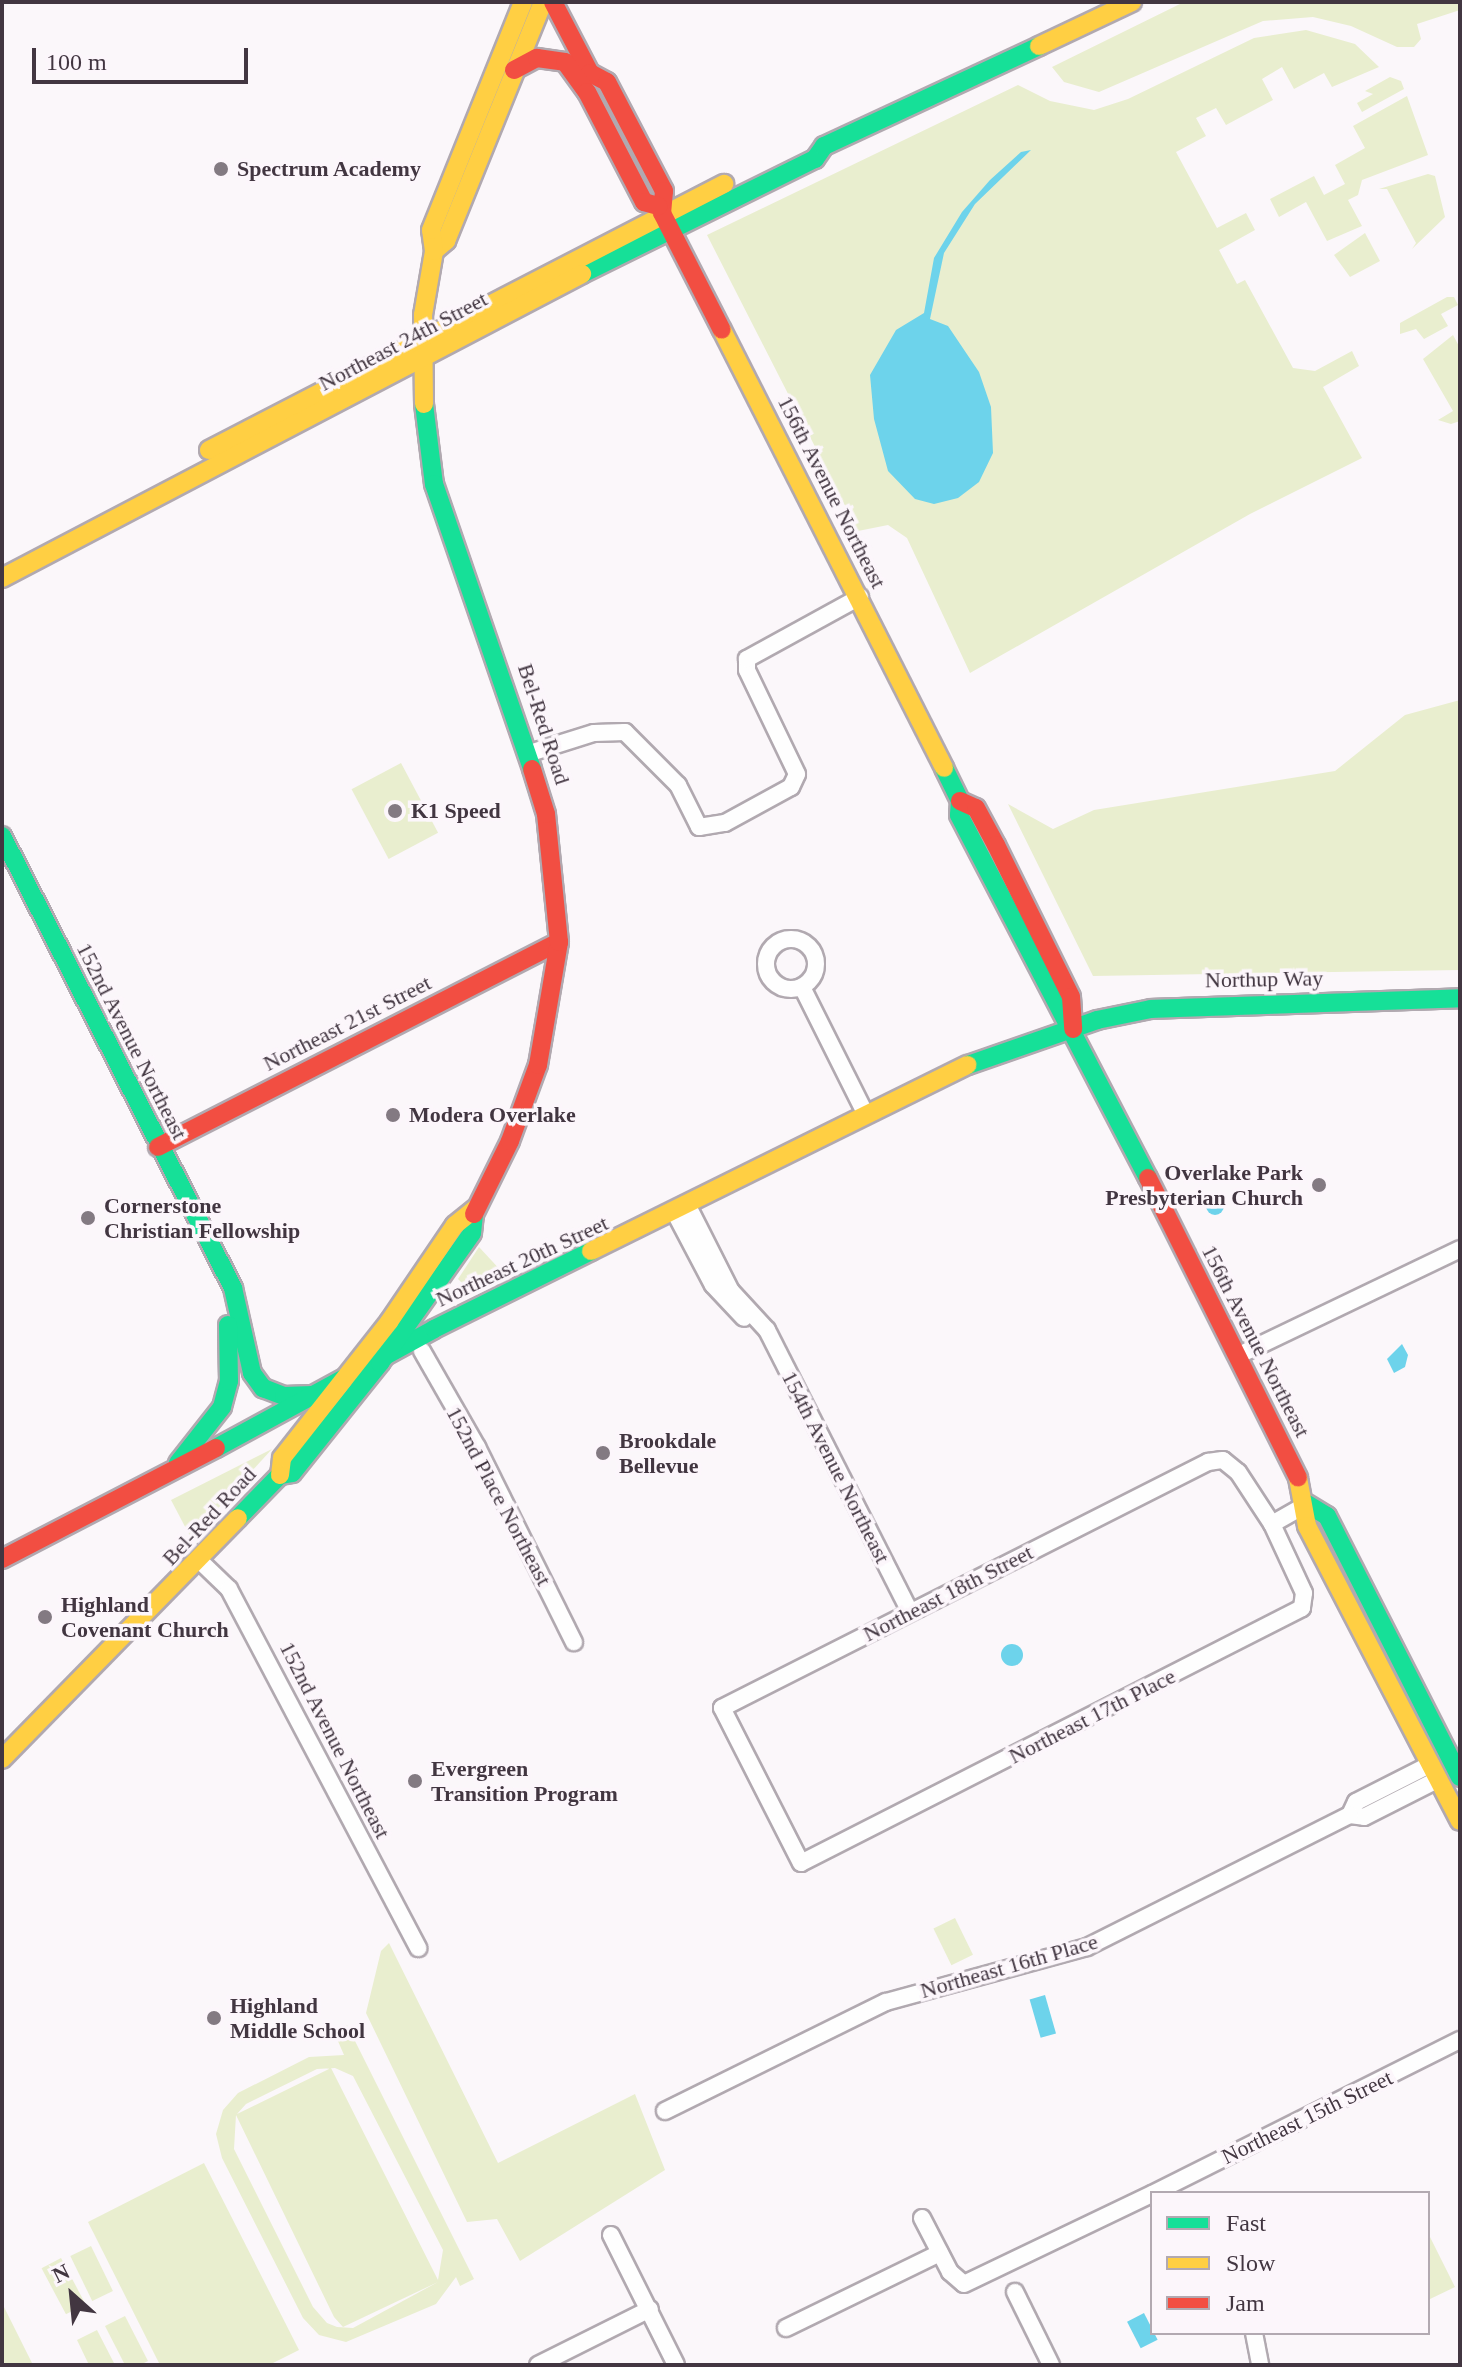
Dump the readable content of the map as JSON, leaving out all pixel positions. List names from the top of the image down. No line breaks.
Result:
{"streets":{"main road":["Northeast 24th Street","156th Avenue Northeast","Bel-Red Road","Northup Way","Northeast 21st Street","152nd Avenue Northeast","Northeast 20th Street"],"street":["154th Avenue Northeast","152nd Place Northeast","Northeast 18th Street","Northeast 17th Place","Northeast 16th Place","Northeast 15th Street"]},"crossings":[["Northeast 24th Street","156th Avenue Northeast"],["Northeast 24th Street","Bel-Red Road"],["156th Avenue Northeast","Northup Way"],["156th Avenue Northeast","Northeast 20th Street"],["156th Avenue Northeast","Northeast 16th Place"],["Bel-Red Road","Northeast 21st Street"],["Bel-Red Road","152nd Avenue Northeast"],["Bel-Red Road","Northeast 20th Street"],["Northup Way","Northeast 20th Street"],["Northeast 21st Street","152nd Avenue Northeast"],["152nd Avenue Northeast","Northeast 20th Street"],["Northeast 20th Street","154th Avenue Northeast"],["154th Avenue Northeast","Northeast 18th Street"],["Northeast 18th Street","Northeast 17th Place"]],"places":["Spectrum Academy","K1 Speed","Modera Overlake","Overlake Park Presbyterian Church","Cornerstone Christian Fellowship","Brookdale Bellevue","Highland Covenant Church","Evergreen Transition Program","Highland Middle School"],"legend":["Fast","Slow","Jam"],"scale_bar":"100 m","north":"top left"}
